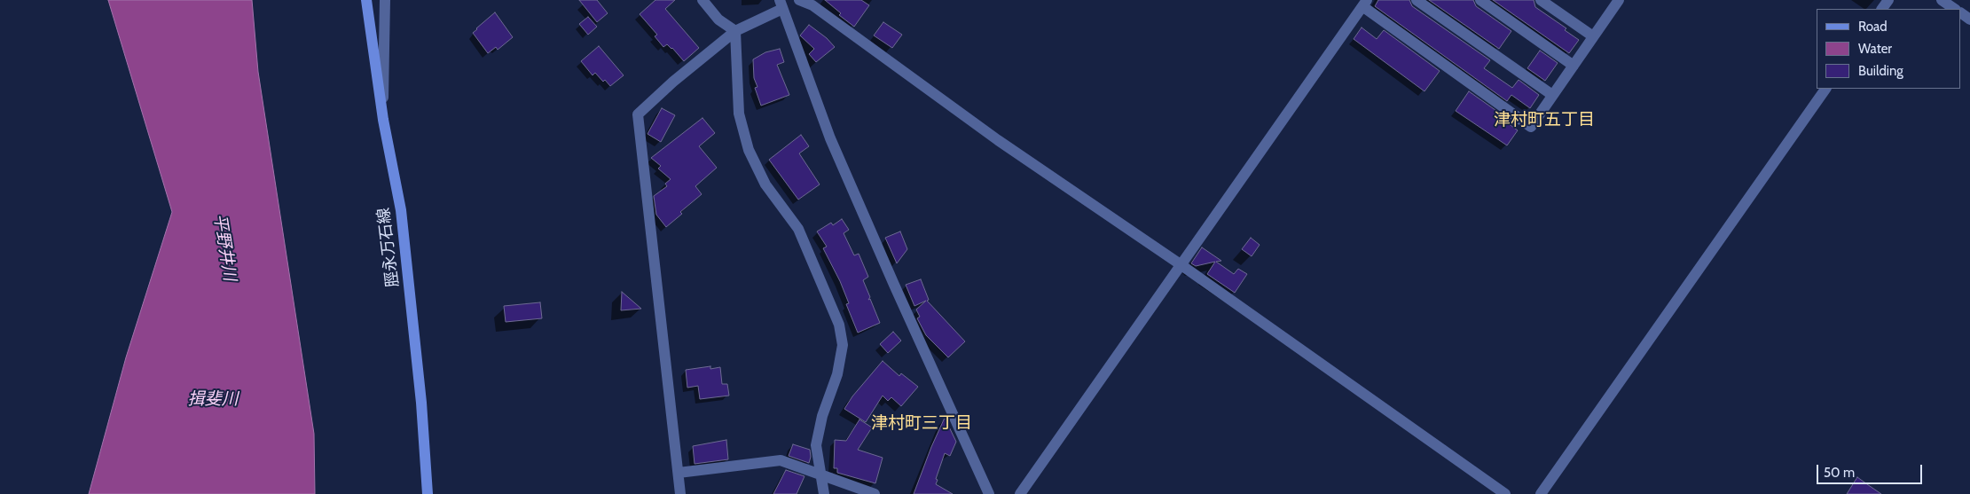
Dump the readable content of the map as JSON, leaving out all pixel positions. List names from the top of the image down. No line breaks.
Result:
{"streets":{"main road":["脛永万石線"]},"districts":["津村町五丁目","津村町三丁目"],"water":["平野井川","揖斐川"],"legend":["Road","Water","Building"],"scale_bar":"50 m"}
